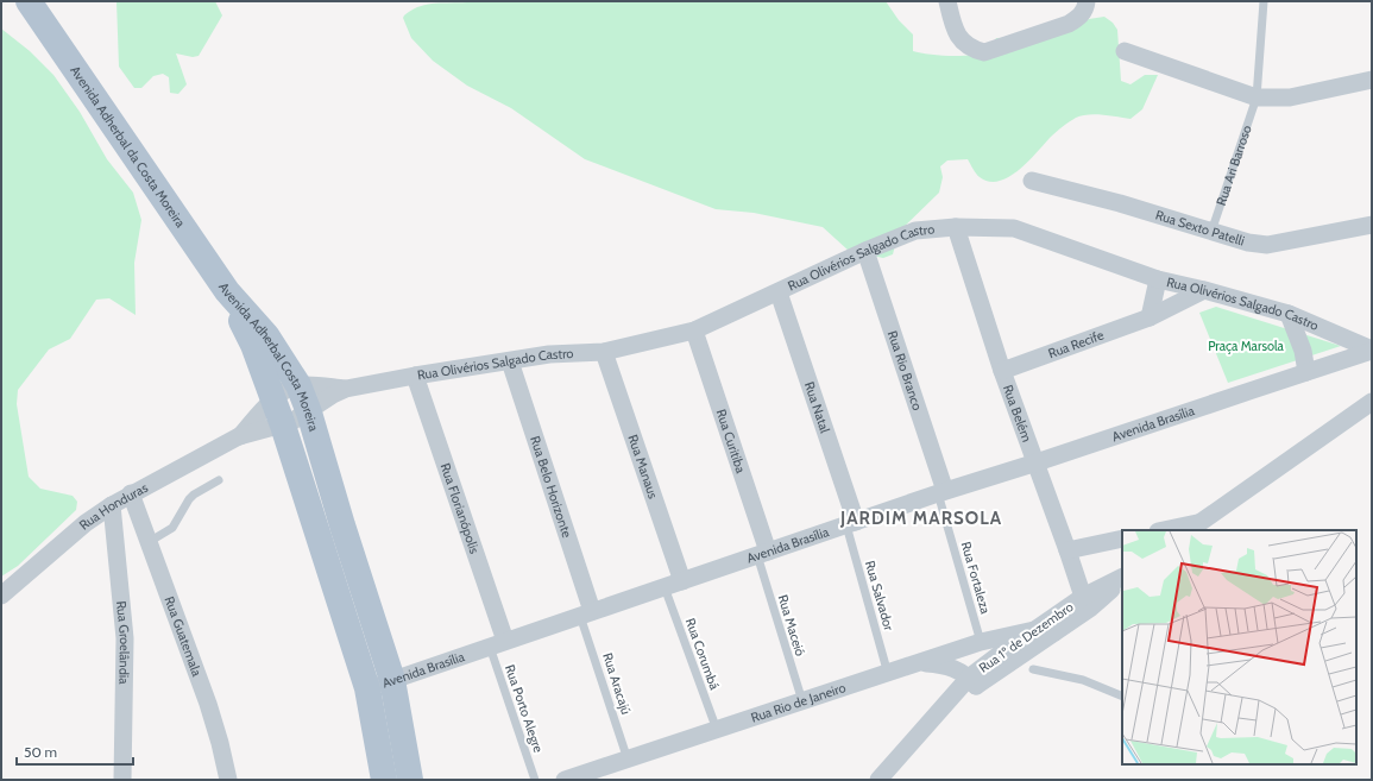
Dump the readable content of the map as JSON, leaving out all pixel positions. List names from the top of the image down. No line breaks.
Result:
{"streets":{"main road":["Avenida Adherbal da Costa Moreira","Avenida Adherbal Costa Moreira"],"street":["Rua Sexto Patelli","Rua Olivérios Salgado Castro","Rua Recife","Rua Rio Branco","Rua Natal","Rua Belém","Avenida Brasília","Rua Curitiba","Rua Manaus","Rua Belo Horizonte","Rua Honduras","Rua Florianópolis","Rua Guatemala","Rua 1º de Dezembro","Rua Groelândia","Rua Rio de Janeiro"],"lane":["Rua Ari Barroso","Rua Fortaleza","Rua Salvador","Rua Maceió","Rua Corumbá","Rua Aracajú","Rua Porto Alegre"]},"crossings":[["Avenida Adherbal da Costa Moreira","Avenida Adherbal Costa Moreira"],["Rua Ari Barroso","Rua Sexto Patelli"],["Rua Olivérios Salgado Castro","Rua Recife"],["Rua Olivérios Salgado Castro","Rua Rio Branco"],["Rua Olivérios Salgado Castro","Rua Natal"],["Rua Olivérios Salgado Castro","Rua Belém"],["Rua Olivérios Salgado Castro","Avenida Brasília"],["Rua Olivérios Salgado Castro","Rua Curitiba"],["Rua Olivérios Salgado Castro","Rua Manaus"],["Rua Olivérios Salgado Castro","Rua Belo Horizonte"],["Rua Olivérios Salgado Castro","Rua Florianópolis"],["Rua Recife","Rua Belém"],["Avenida Adherbal Costa Moreira","Avenida Brasília"],["Rua Rio Branco","Avenida Brasília"],["Rua Rio Branco","Rua Fortaleza"],["Rua Natal","Avenida Brasília"],["Rua Natal","Rua Salvador"],["Rua Belém","Avenida Brasília"],["Rua Belém","Rua 1º de Dezembro"],["Avenida Brasília","Rua Curitiba"],["Avenida Brasília","Rua Manaus"],["Avenida Brasília","Rua Belo Horizonte"],["Avenida Brasília","Rua Florianópolis"],["Avenida Brasília","Rua Fortaleza"],["Avenida Brasília","Rua Salvador"],["Avenida Brasília","Rua Maceió"],["Avenida Brasília","Rua Corumbá"],["Avenida Brasília","Rua Aracajú"],["Avenida Brasília","Rua Porto Alegre"],["Rua Curitiba","Rua Maceió"],["Rua Belo Horizonte","Rua Aracajú"],["Rua Honduras","Rua Guatemala"],["Rua Honduras","Rua Groelândia"],["Rua Florianópolis","Rua Porto Alegre"],["Rua Fortaleza","Rua Rio de Janeiro"],["Rua Salvador","Rua Rio de Janeiro"],["Rua Maceió","Rua Rio de Janeiro"],["Rua 1º de Dezembro","Rua Rio de Janeiro"],["Rua Corumbá","Rua Rio de Janeiro"],["Rua Aracajú","Rua Rio de Janeiro"]],"districts":["JARDIM MARSOLA"],"parks":["Praça Marsola"],"scale_bar":"50 m"}
